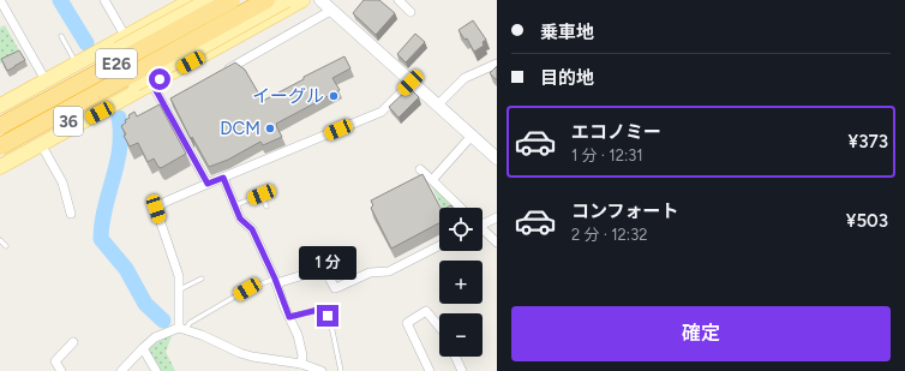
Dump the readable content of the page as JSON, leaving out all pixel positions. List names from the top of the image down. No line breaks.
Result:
{"streets":{"highway":["E26"],"main road":["36"]},"places":["イーグル","DCM"],"page":{"banner":["乗車地","目的地"],"list":[{"name":"エコノミー","note":"1 分 · 12:31","value":"¥373"},{"name":"コンフォート","note":"2 分 · 12:32","value":"¥503"}],"map_buttons":["+","−"],"bubble":"1 分","buttons":"確定"}}
